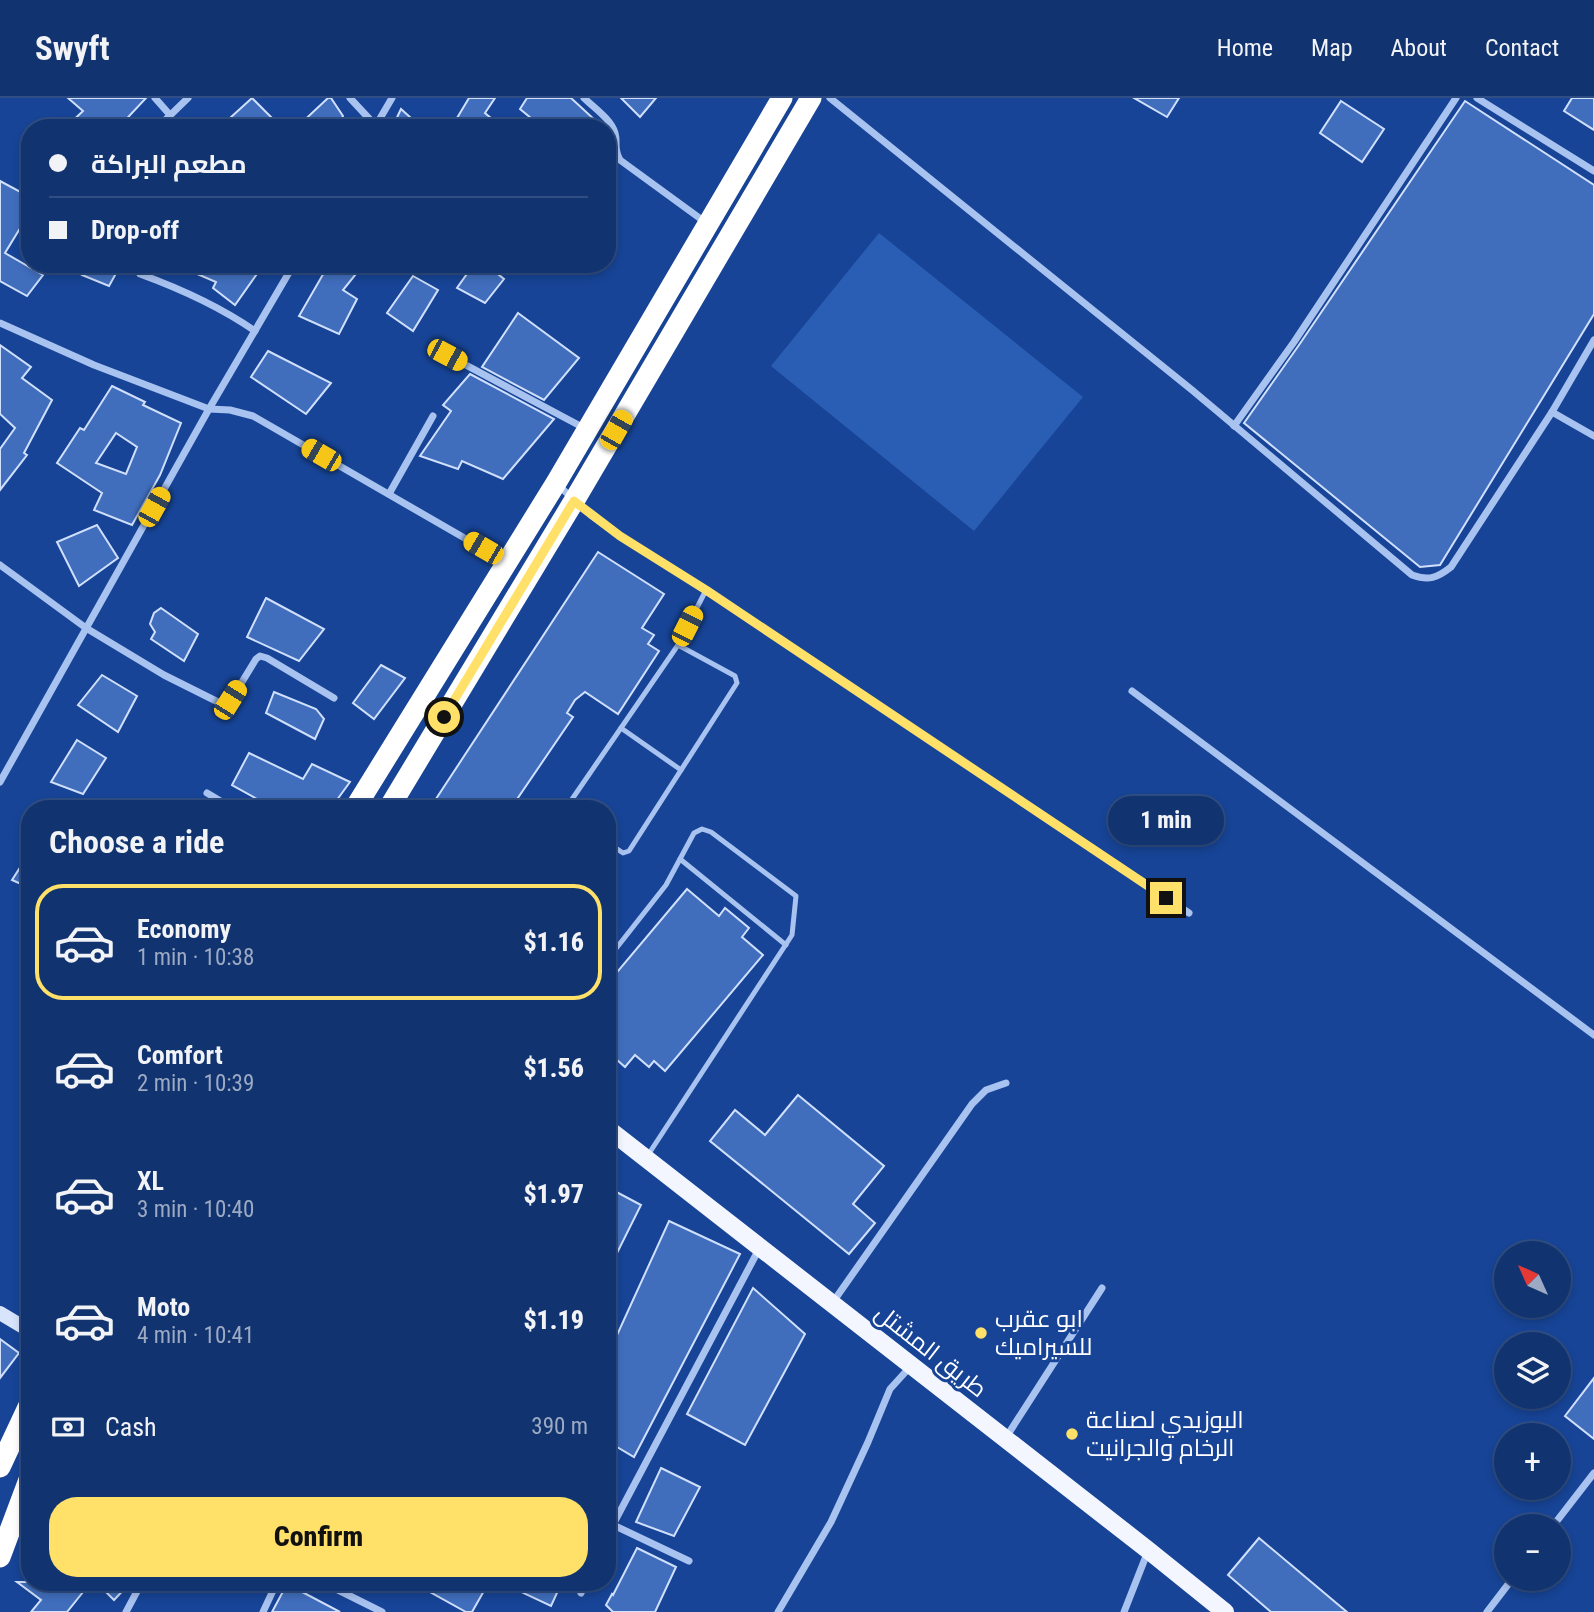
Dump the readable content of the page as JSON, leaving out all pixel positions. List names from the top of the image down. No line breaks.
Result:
{"streets":{"main road":["طريق المشتل"]},"places":["ابو عقرب للسيراميك","البوزيدي لصناعة الرخام والجرانيت"],"north":"top left","page":{"header":"Swyft","nav":["Home","Map","About","Contact"],"banner":["مطعم البراكة","Drop-off"],"bubble":"1 min","heading":"Choose a ride","list":[{"name":"Economy","note":"1 min · 10:38","value":"$1.16"},{"name":"Comfort","note":"2 min · 10:39","value":"$1.56"},{"name":"XL","note":"3 min · 10:40","value":"$1.97"},{"name":"Moto","note":"4 min · 10:41","value":"$1.19"}],"map_buttons":["+","−"],"pay":["Cash","390 m"],"buttons":"Confirm"}}
